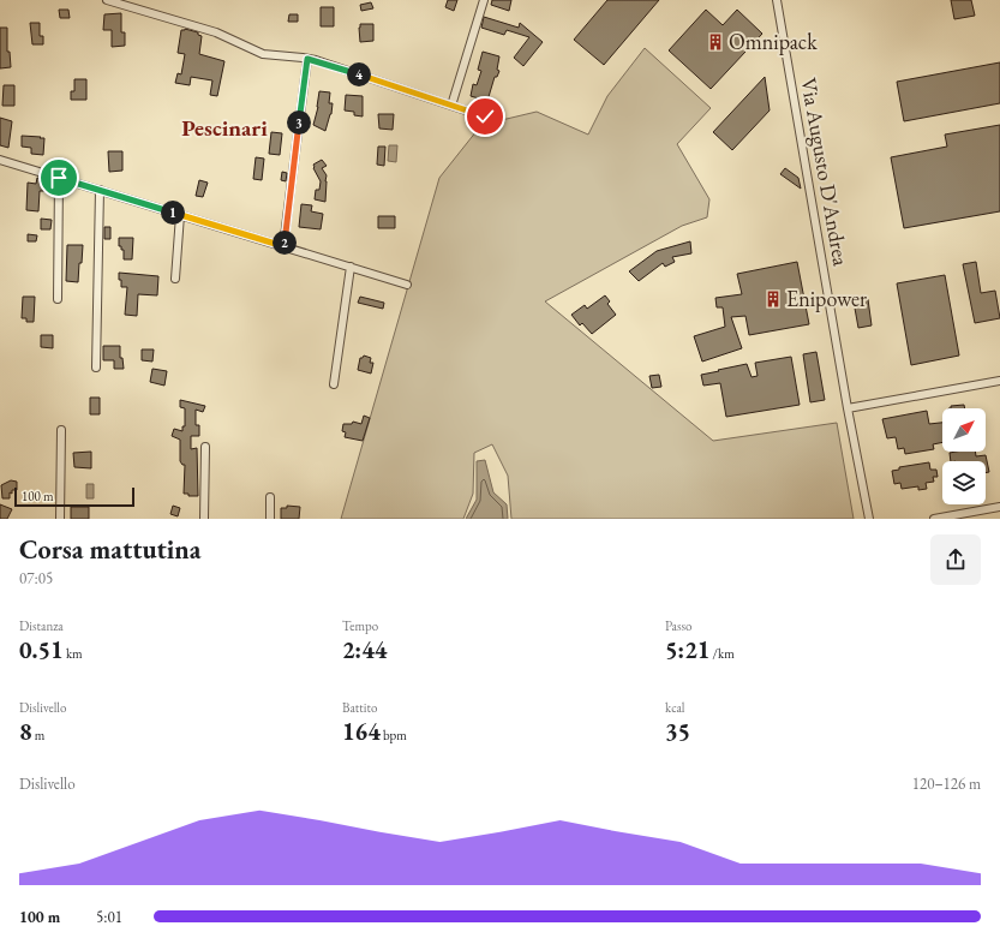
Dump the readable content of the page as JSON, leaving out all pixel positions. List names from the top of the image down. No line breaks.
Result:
{"streets":{"street":["Via Augusto D'Andrea"]},"districts":["Pescinari"],"places":{"building":["Omnipack","Enipower"]},"scale_bar":"100 m","north":"top right","page":{"pins":["4","3","1","2"],"scale":"100 m","heading":["Corsa mattutina","07:05"],"stats":[["Distanza","0.51 km"],["Tempo","2:44"],["Passo","5:21 /km"],["Dislivello","8 m"],["Battito","164 bpm"],["kcal","35"]],"chart":["Dislivello","120–126 m"],"list":[{"name":"100 m","note":"5:01"}]}}
